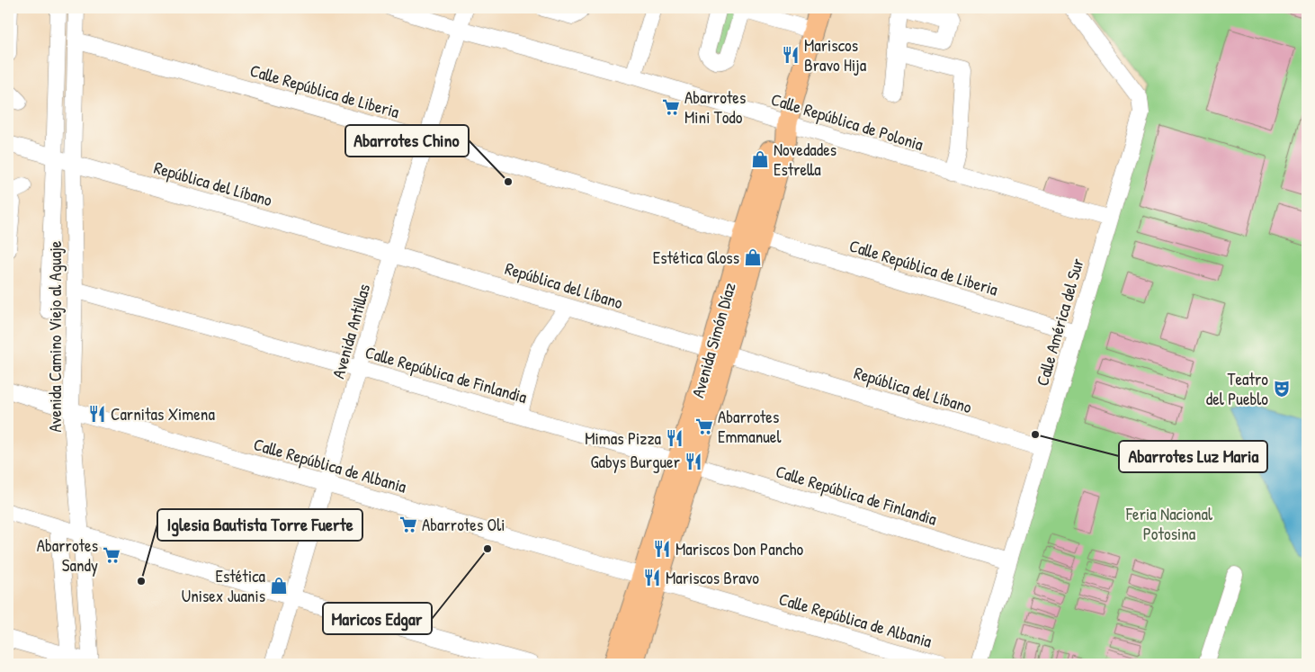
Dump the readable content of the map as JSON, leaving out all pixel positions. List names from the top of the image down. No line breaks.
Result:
{"streets":{"main road":["Avenida Simón Díaz"],"street":["Calle República de Liberia","Calle República de Polonia","República del Líbano","Calle América del Sur","Avenida Antillas","Avenida Camino Viejo al Aguaje","Calle República de Finlandia","Calle República de Albania"]},"crossings":[["Calle República de Liberia","Calle América del Sur"],["Calle República de Liberia","Avenida Antillas"],["Calle República de Liberia","Avenida Camino Viejo al Aguaje"],["Calle República de Liberia","Avenida Simón Díaz"],["Calle República de Polonia","Calle América del Sur"],["Calle República de Polonia","Avenida Antillas"],["Calle República de Polonia","Avenida Simón Díaz"],["República del Líbano","Calle América del Sur"],["República del Líbano","Avenida Antillas"],["República del Líbano","Avenida Camino Viejo al Aguaje"],["República del Líbano","Avenida Simón Díaz"],["Calle América del Sur","Calle República de Finlandia"],["Avenida Antillas","Calle República de Finlandia"],["Avenida Antillas","Calle República de Albania"],["Avenida Camino Viejo al Aguaje","Calle República de Finlandia"],["Avenida Camino Viejo al Aguaje","Calle República de Albania"],["Avenida Simón Díaz","Calle República de Finlandia"],["Avenida Simón Díaz","Calle República de Albania"]],"parks":["Feria Nacional Potosina"],"places":{"restaurant":["Mariscos Bravo Hija","Carnitas Ximena","Mimas Pizza","Gabys Burguer","Mariscos Don Pancho","Mariscos Bravo"],"supermarket":["Abarrotes Mini Todo","Abarrotes Emmanuel","Abarrotes Oli","Abarrotes Sandy"],"shop":["Novedades Estrella","Estética Gloss","Estética Unisex Juanis"],"other":["Abarrotes Chino","Abarrotes Luz Maria","Maricos Edgar","Iglesia Bautista Torre Fuerte"],"theatre":["Teatro del Pueblo"]}}
